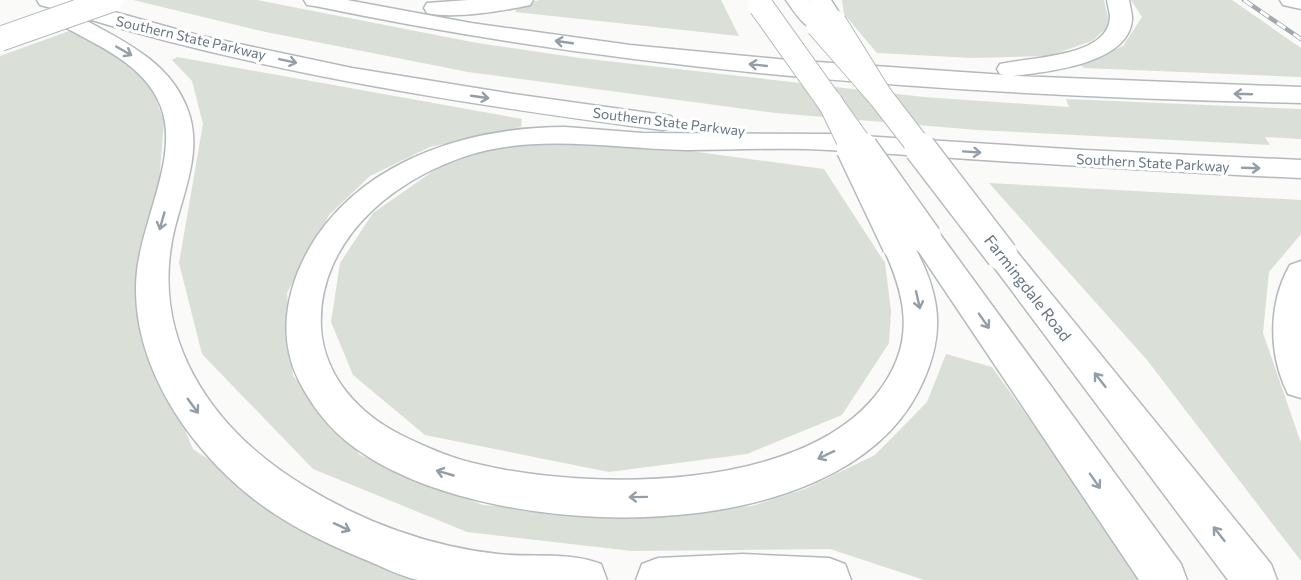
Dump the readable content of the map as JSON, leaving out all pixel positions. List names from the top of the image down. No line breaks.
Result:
{"streets":{"main road":["Southern State Parkway","Farmingdale Road"]}}
